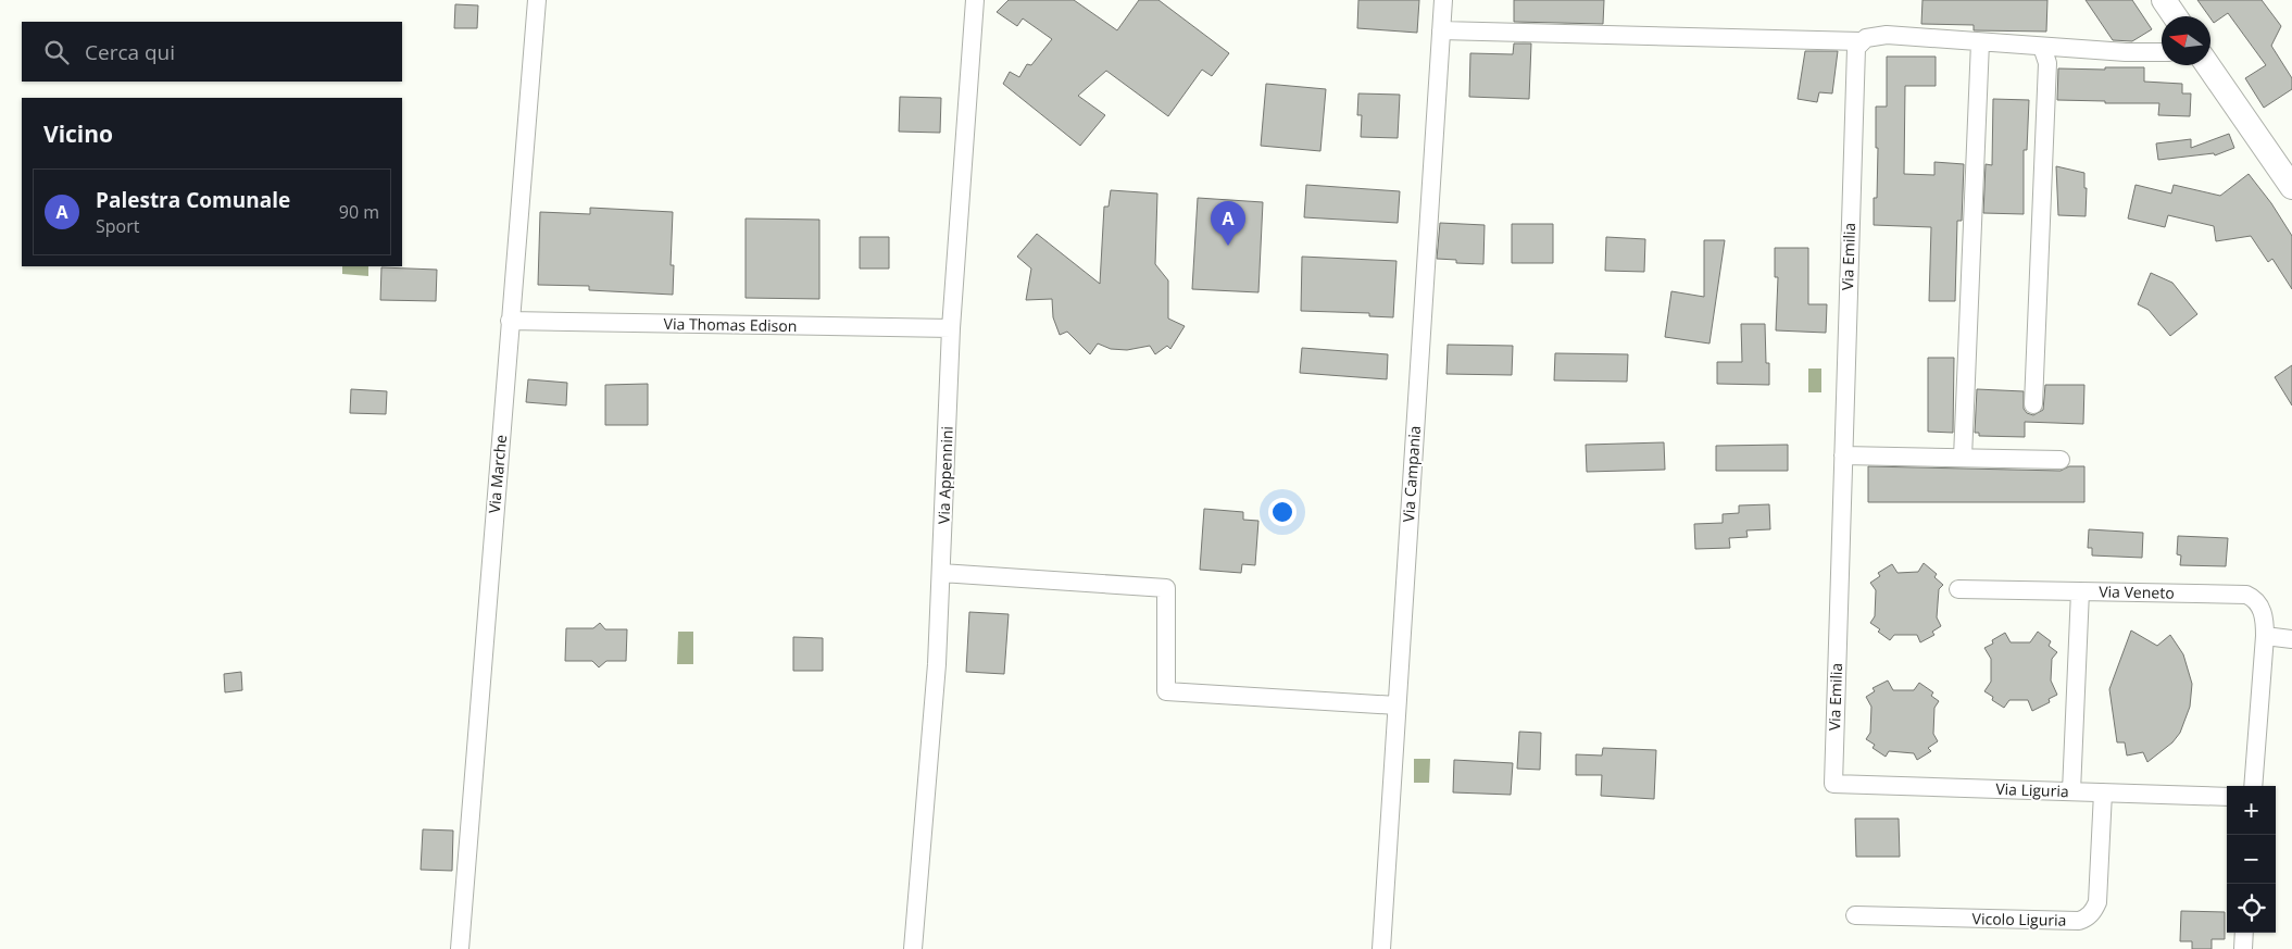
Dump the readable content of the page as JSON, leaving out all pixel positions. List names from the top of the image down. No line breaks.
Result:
{"streets":{"street":["Via Emilia","Via Thomas Edison","Via Marche","Via Campania","Via Appennini","Via Veneto","Via Liguria","Vicolo Liguria"]},"crossings":[["Via Emilia","Via Liguria"],["Via Thomas Edison","Via Marche"],["Via Thomas Edison","Via Appennini"],["Via Veneto","Via Liguria"],["Via Liguria","Vicolo Liguria"]],"north":"left","page":{"search":"Cerca qui","heading":"Vicino","list":[{"mark":"A","name":"Palestra Comunale","note":"Sport","value":"90 m"}],"pins":"A","map_buttons":["+","−"]}}
